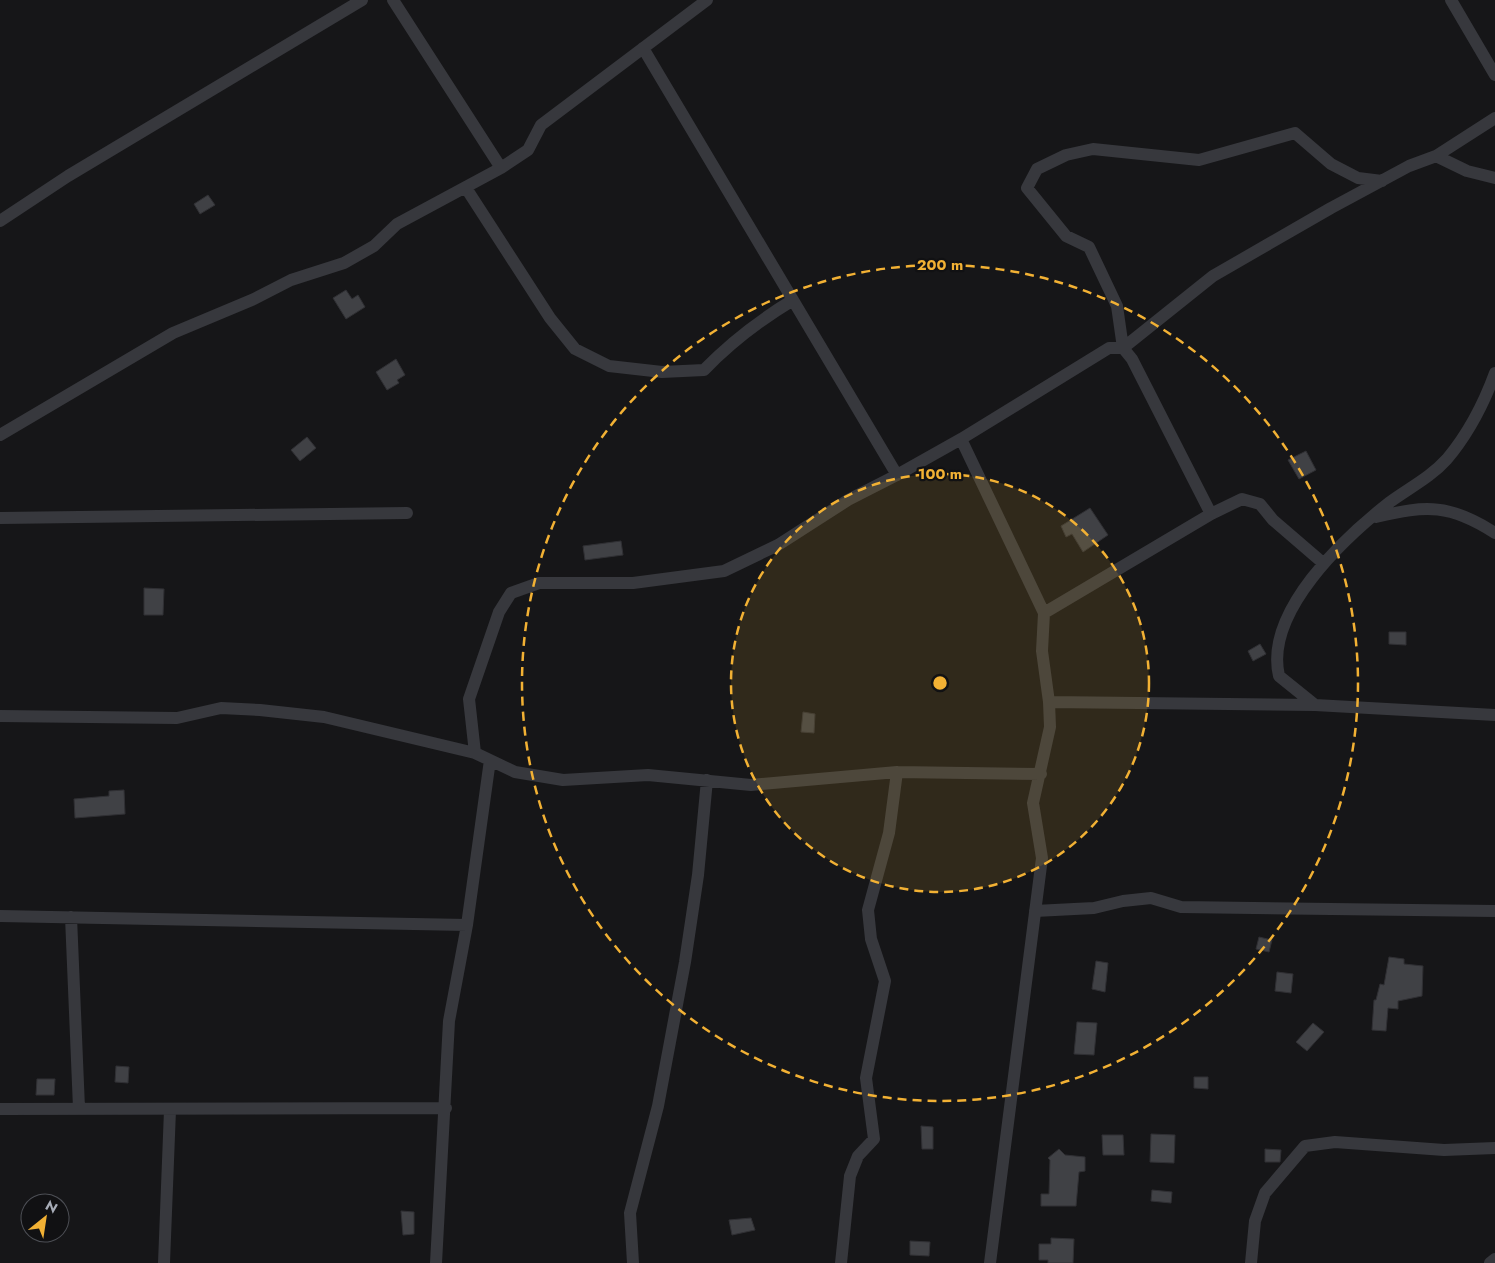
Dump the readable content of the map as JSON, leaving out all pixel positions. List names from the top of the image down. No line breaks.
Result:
{"north":"top right","rings":["200 m","100 m"]}
